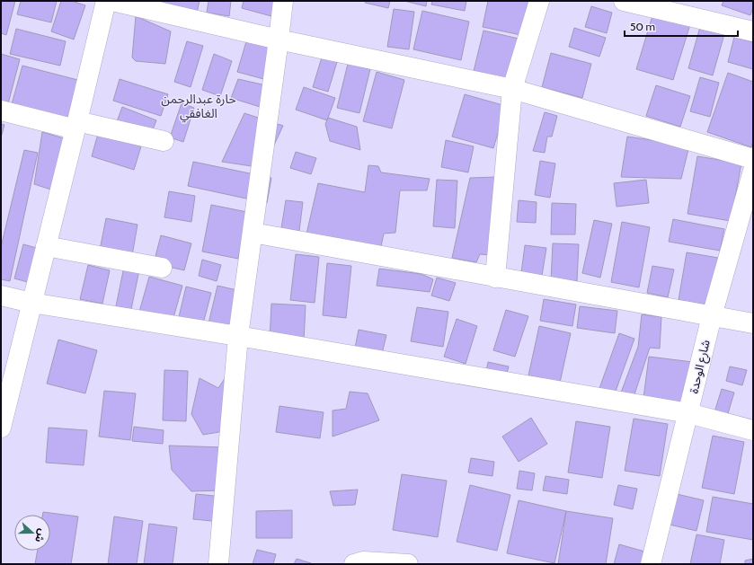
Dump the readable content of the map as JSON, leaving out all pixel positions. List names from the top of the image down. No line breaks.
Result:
{"streets":{"street":["شارع الوحدة"]},"districts":["حارة عبدالرحمن الغافقي"],"scale_bar":"50 m","north":"right"}
